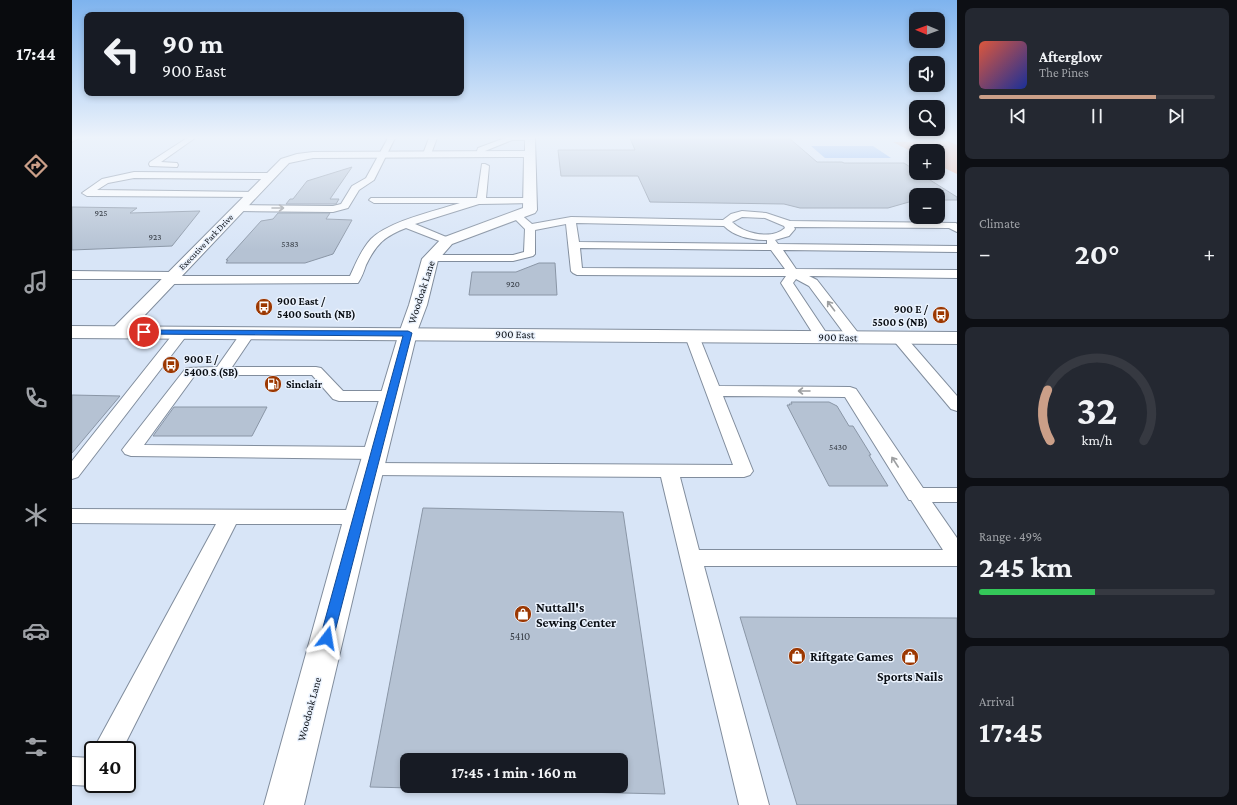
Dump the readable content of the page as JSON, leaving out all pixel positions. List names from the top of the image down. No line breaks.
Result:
{"streets":{"street":["Executive Park Drive","Woodoak Lane","900 East"]},"crossings":[["Executive Park Drive","900 East"],["Woodoak Lane","900 East"]],"places":{"bus stop":["900 East / 5400 South (NB)","900 E / 5500 S (NB)","900 E / 5400 S (SB)"],"fuel station":["Sinclair"],"shop":["Nuttall's Sewing Center","Riftgate Games","Sports Nails"]},"house_numbers":["925","923","5383","920","5430","5410"],"north":"left","page":{"tabs":"17:44","map_buttons":["+","−"],"turn":["90 m","900 East"],"song":["Afterglow","The Pines"],"tile":["Climate",["Range · 49%","245 km"],["Arrival","17:45"]],"heat":["−","20°","+"],"limit":"40","trip":"17:45 · 1 min · 160 m","gauge":["32","km/h"]}}
